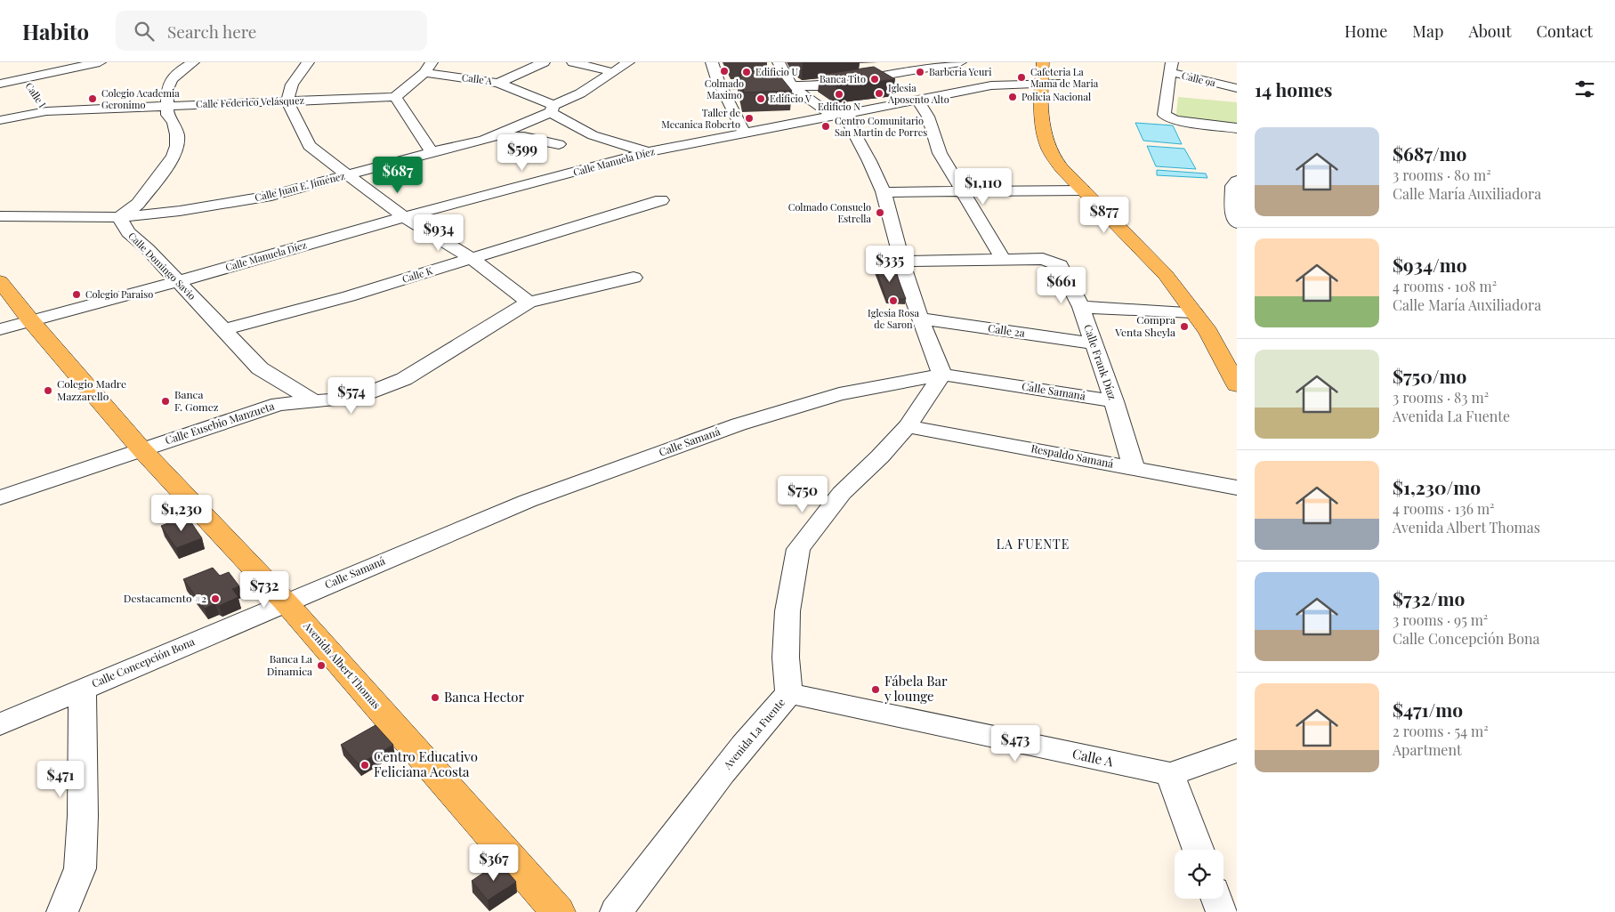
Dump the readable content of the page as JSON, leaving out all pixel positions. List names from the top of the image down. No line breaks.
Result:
{"streets":{"main road":["Avenida Albert Thomas"],"street":["Calle A","Calle 9a","Calle I","Calle Federico Velásquez","Calle Manuela Díez","Calle Juan E. Jiménez","Calle Domingo Savio","Calle K","Calle 2a","Calle Frank Díaz","Calle Samaná","Calle Eusebio Manzueta","Respaldo Samaná","Calle Concepción Bona","Avenida La Fuente"]},"crossings":[["Calle A","Calle Manuela Díez"],["Calle A","Calle Juan E. Jiménez"],["Calle A","Avenida La Fuente"],["Calle I","Calle Federico Velásquez"],["Calle Manuela Díez","Calle Domingo Savio"],["Calle Manuela Díez","Avenida Albert Thomas"],["Calle Juan E. Jiménez","Calle Domingo Savio"],["Calle Domingo Savio","Calle K"],["Calle Domingo Savio","Calle Eusebio Manzueta"],["Calle 2a","Calle Frank Díaz"],["Calle Frank Díaz","Calle Samaná"],["Calle Frank Díaz","Respaldo Samaná"],["Calle Samaná","Calle Concepción Bona"],["Calle Samaná","Avenida Albert Thomas"],["Calle Samaná","Avenida La Fuente"],["Calle Eusebio Manzueta","Avenida Albert Thomas"],["Respaldo Samaná","Avenida La Fuente"],["Calle Concepción Bona","Avenida Albert Thomas"]],"districts":["LA FUENTE"],"places":["Colmado Maximo","Edificio U","Barberia Yeuri","Cafeteria La Mama de Maria","Banca Tito","Iglesia Aposento Alto","Edificio N","Policia Nacional","Colegio Academia Geronimo","Edificio V","Taller de Mecanica Roberto","Centro Comunitario San Martin de Porres","Colmado Consuelo Estrella","Colegio Paraiso","Iglesia Rosa de Saron","Compra Venta Sheyla","Colegio Madre Mazzarello","Banca F. Gomez","Destacamento #2","Banca La Dinamica","Fábela Bar y lounge","Banca Hector","Centro Educativo Feliciana Acosta"],"page":{"header":"Habito","search":"Search here","nav":["Home","Map","About","Contact"],"heading":"14 homes","list":[{"name":"$687/mo","note":"3 rooms · 80 m² · Calle María Auxiliadora"},{"name":"$934/mo","note":"4 rooms · 108 m² · Calle María Auxiliadora"},{"name":"$750/mo","note":"3 rooms · 83 m² · Avenida La Fuente"},{"name":"$1,230/mo","note":"4 rooms · 136 m² · Avenida Albert Thomas"},{"name":"$732/mo","note":"3 rooms · 95 m² · Calle Concepción Bona"},{"name":"$471/mo","note":"2 rooms · 54 m² · Apartment"}],"price":["$599","$687","$1,110","$877","$934","$335","$661","$574","$750","$1,230","$732","$473","$471","$367"]}}
